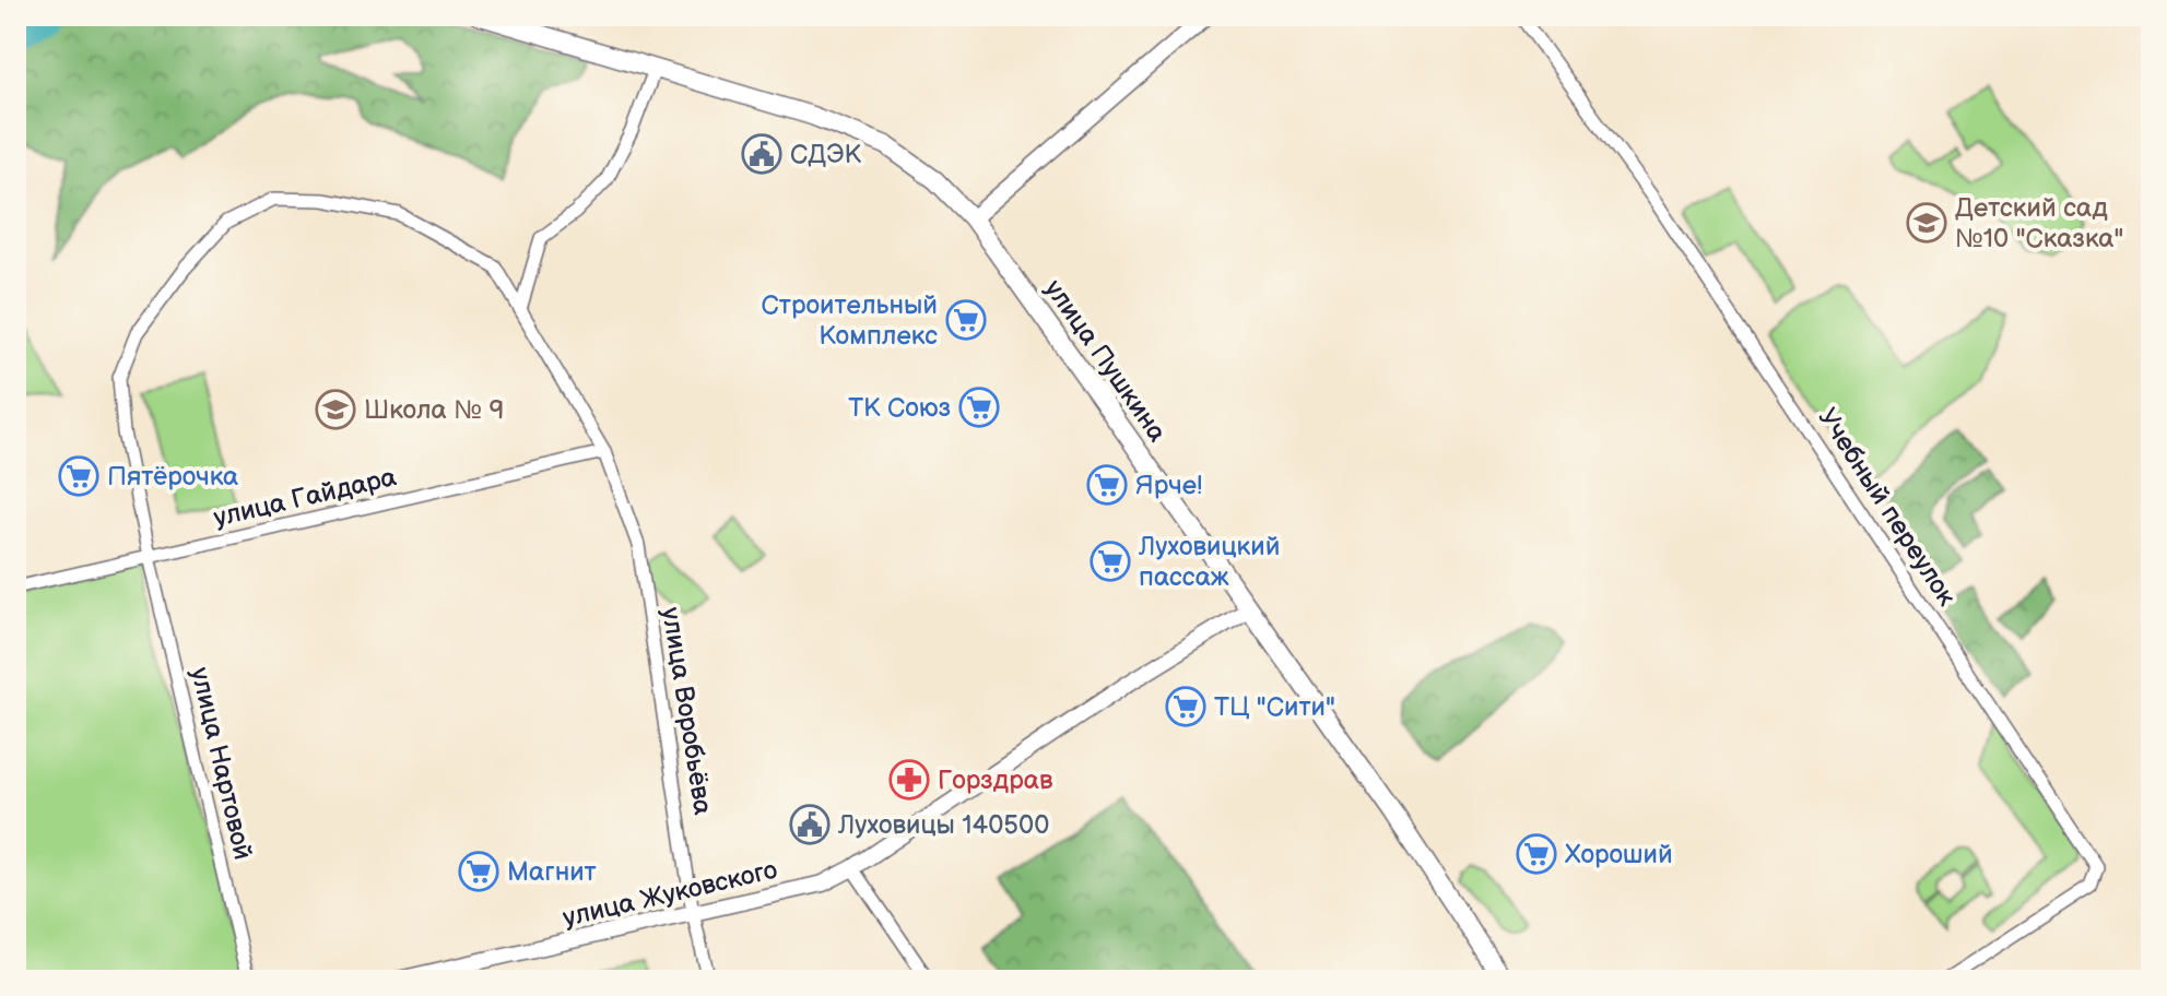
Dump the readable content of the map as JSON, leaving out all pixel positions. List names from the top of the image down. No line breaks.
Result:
{"streets":{"main road":["улица Пушкина"],"street":["улица Гайдара","Учебный переулок","улица Воробьёва","улица Нартовой","улица Жуковского"]},"crossings":[["улица Пушкина","улица Жуковского"],["улица Гайдара","улица Воробьёва"],["улица Гайдара","улица Нартовой"],["улица Воробьёва","улица Нартовой"],["улица Воробьёва","улица Жуковского"]],"places":{"public building":["СДЭК","Луховицы 140500"],"school or university":["Детский сад №10 \"Сказка\"","Школа № 9"],"supermarket":["Строительный Комплекс","ТК Союз","Пятёрочка","Ярче!","Луховицкий пассаж","ТЦ \"Сити\"","Хороший","Магнит"],"pharmacy":["Горздрав"]}}
